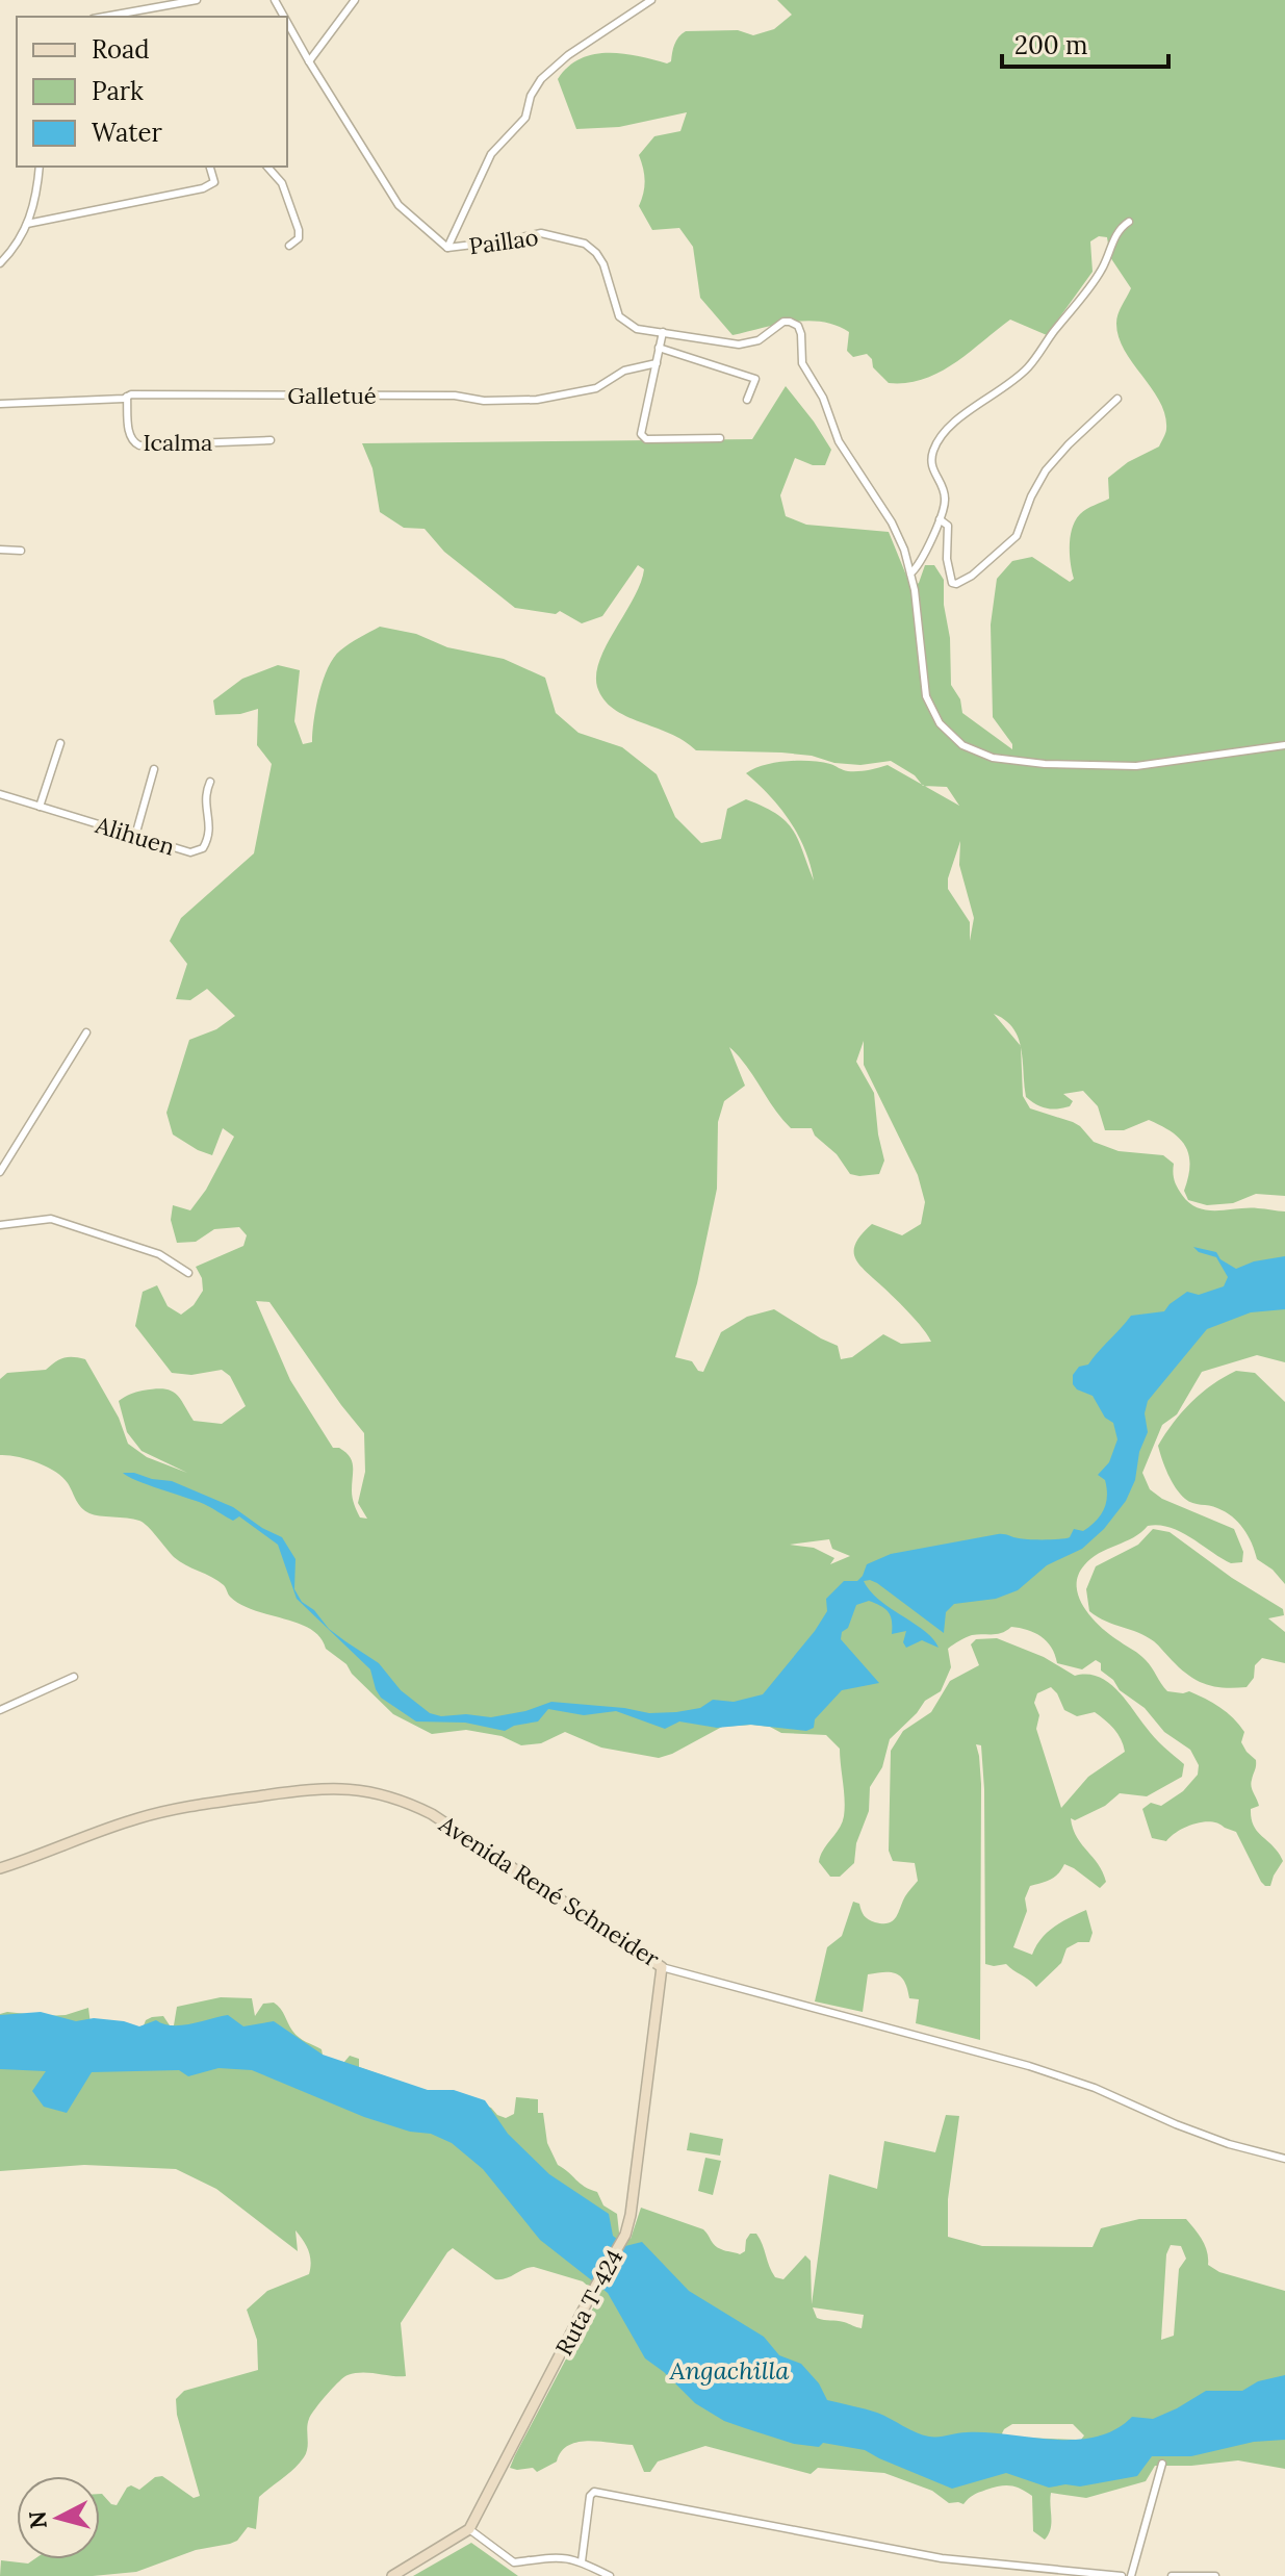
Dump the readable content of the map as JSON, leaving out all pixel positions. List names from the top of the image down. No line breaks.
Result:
{"streets":{"street":["Paillao","Galletué","Icalma","Alihuen","Avenida René Schneider","Ruta T-424"]},"crossings":[["Galletué","Icalma"],["Avenida René Schneider","Ruta T-424"]],"water":["Angachilla"],"legend":["Road","Park","Water"],"scale_bar":"200 m","north":"left"}
